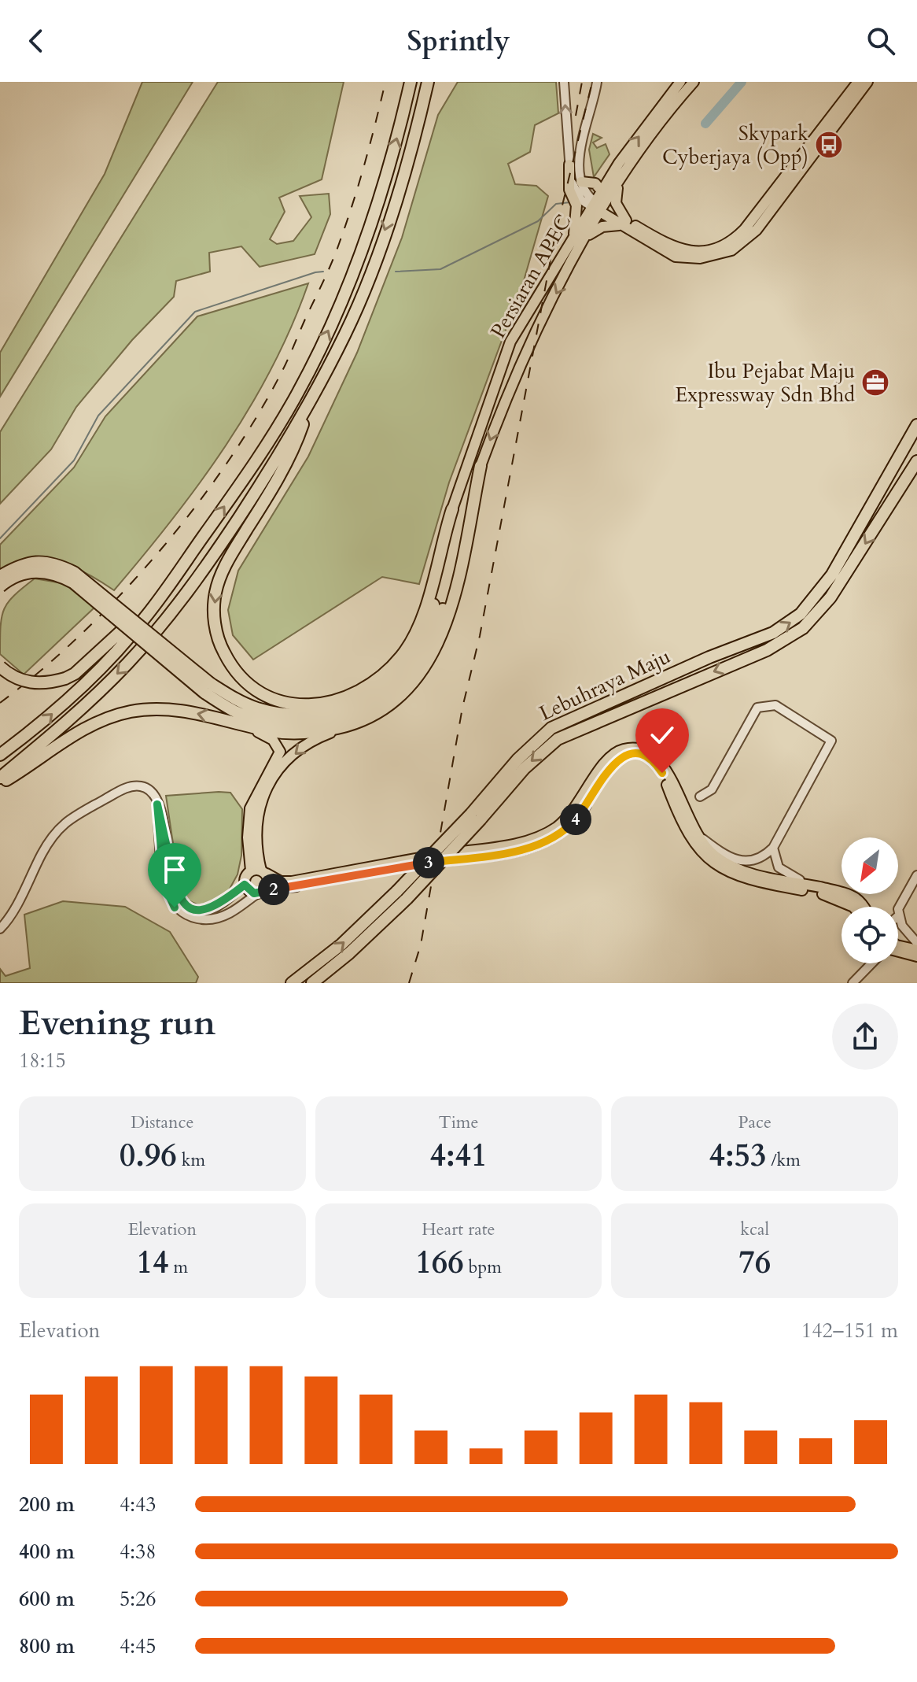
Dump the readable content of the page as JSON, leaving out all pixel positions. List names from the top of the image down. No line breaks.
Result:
{"streets":{"highway":["Lebuhraya Maju"],"main road":["Persiaran APEC"]},"places":{"bus stop":["Skypark Cyberjaya (Opp)"],"office":["Ibu Pejabat Maju Expressway Sdn Bhd"]},"north":"bottom left","page":{"header":"Sprintly","pins":["4","3","2"],"heading":["Evening run","18:15"],"stats":[["Distance","0.96 km"],["Time","4:41"],["Pace","4:53 /km"],["Elevation","14 m"],["Heart rate","166 bpm"],["kcal","76"]],"chart":["Elevation","142–151 m"],"list":[{"name":"200 m","note":"4:43"},{"name":"400 m","note":"4:38"},{"name":"600 m","note":"5:26"},{"name":"800 m","note":"4:45"}]}}
